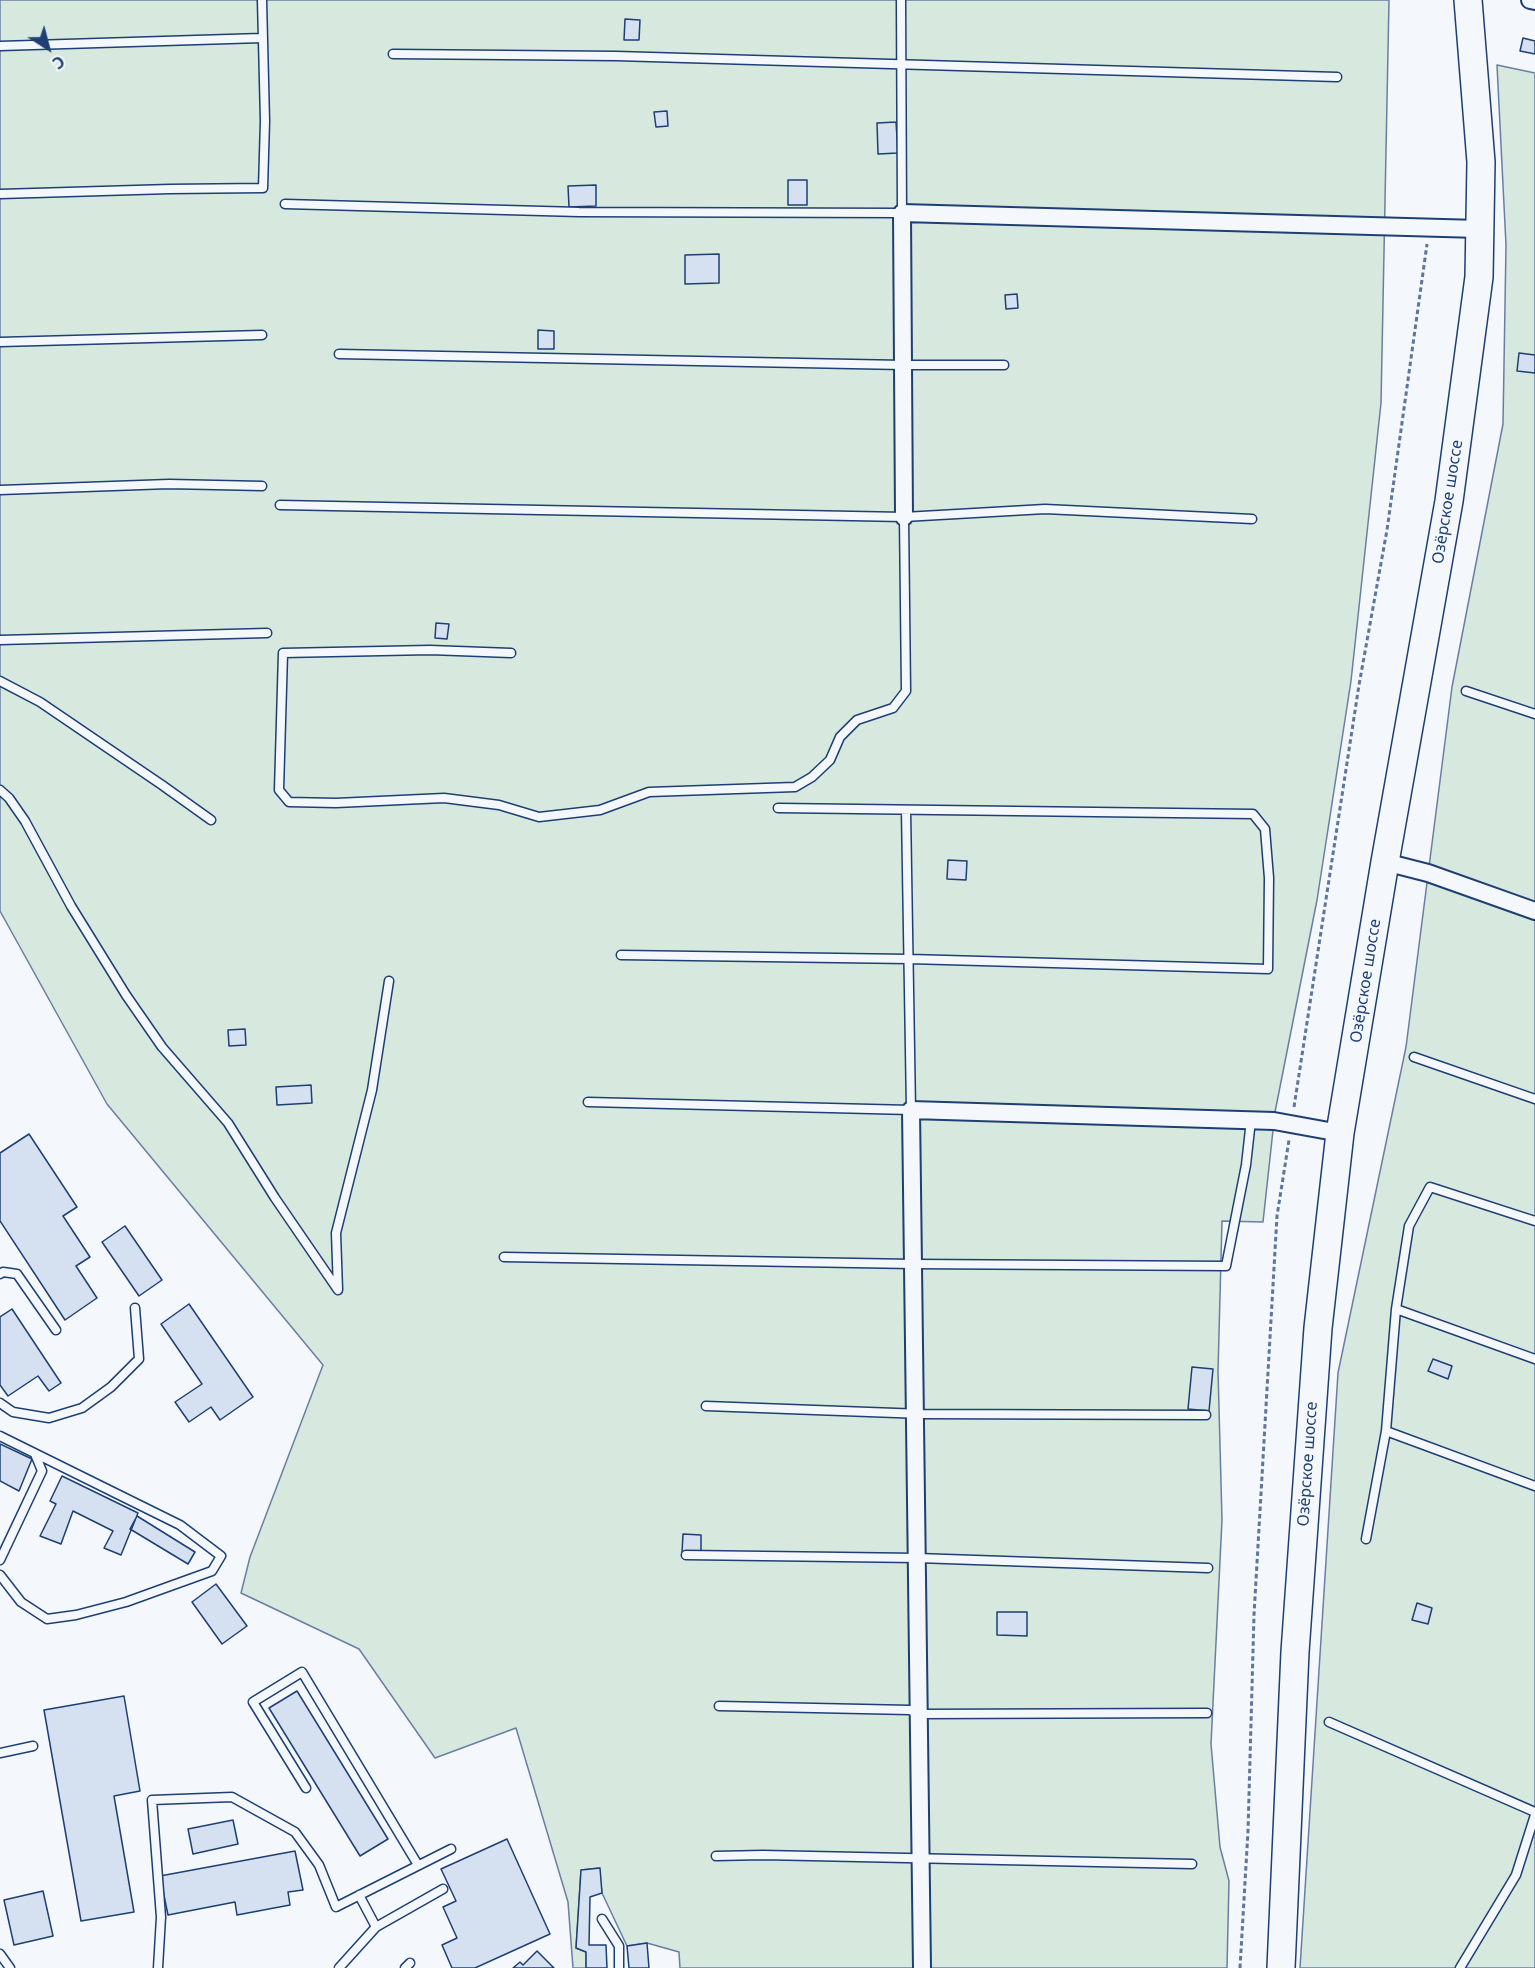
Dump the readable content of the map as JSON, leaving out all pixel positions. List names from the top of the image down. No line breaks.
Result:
{"streets":{"main road":["Озёрское шоссе"]},"north":"bottom right"}
